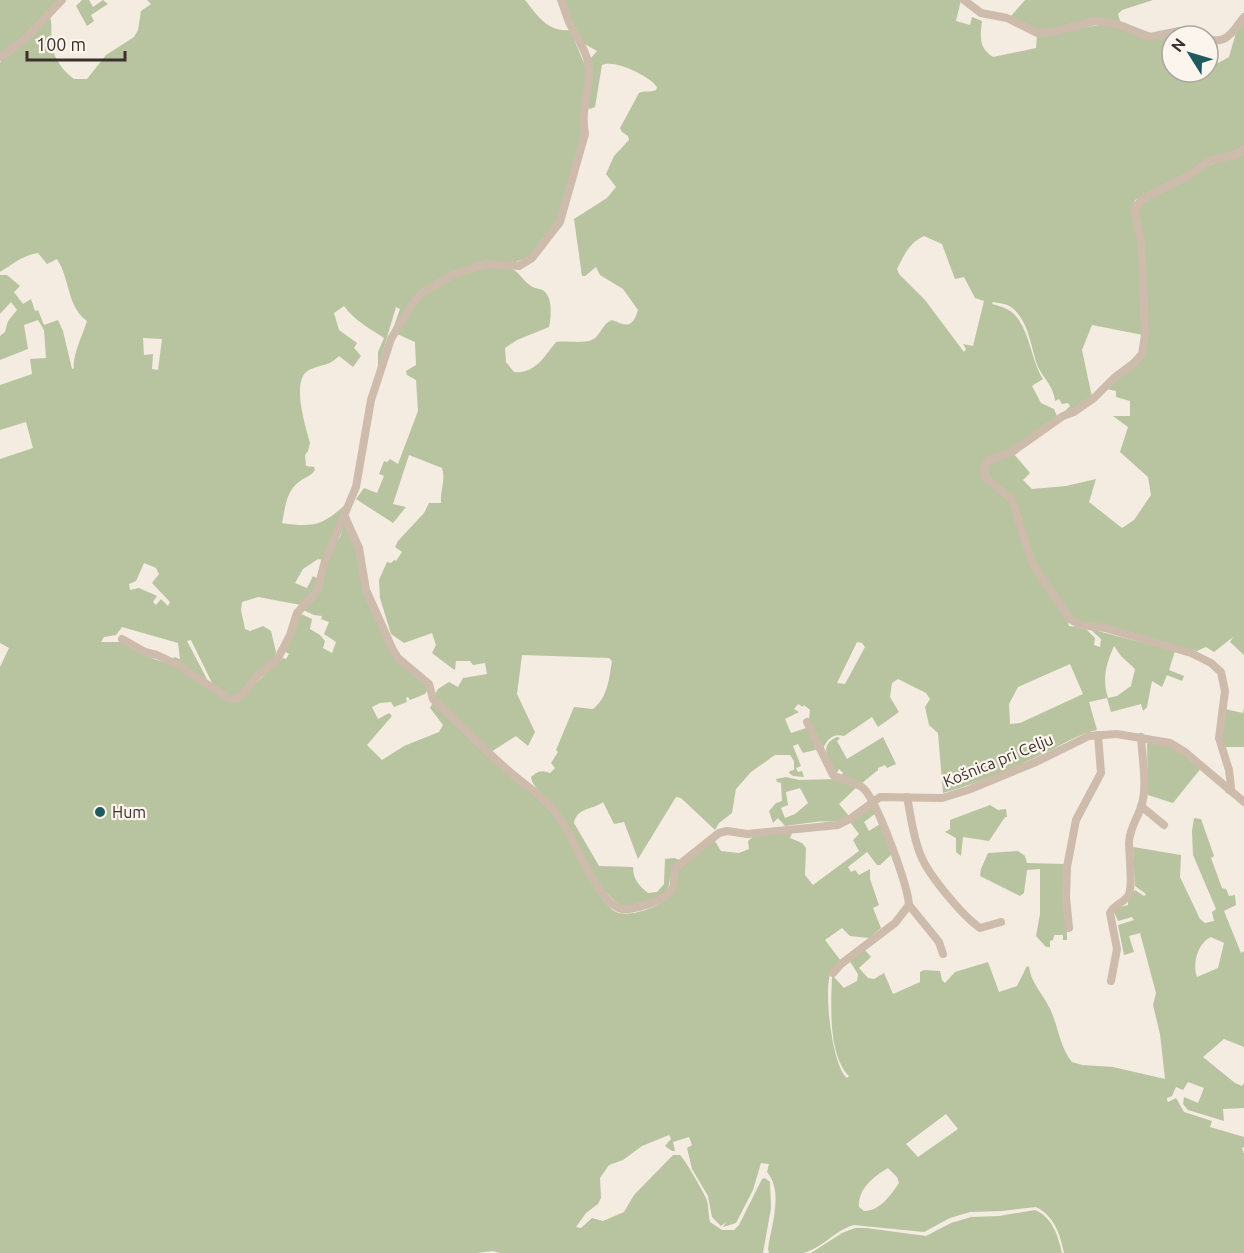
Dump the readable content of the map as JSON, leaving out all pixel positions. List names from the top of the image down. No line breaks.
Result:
{"streets":{"street":["Košnica pri Celju"]},"places":["Hum"],"scale_bar":"100 m","north":"top left"}
